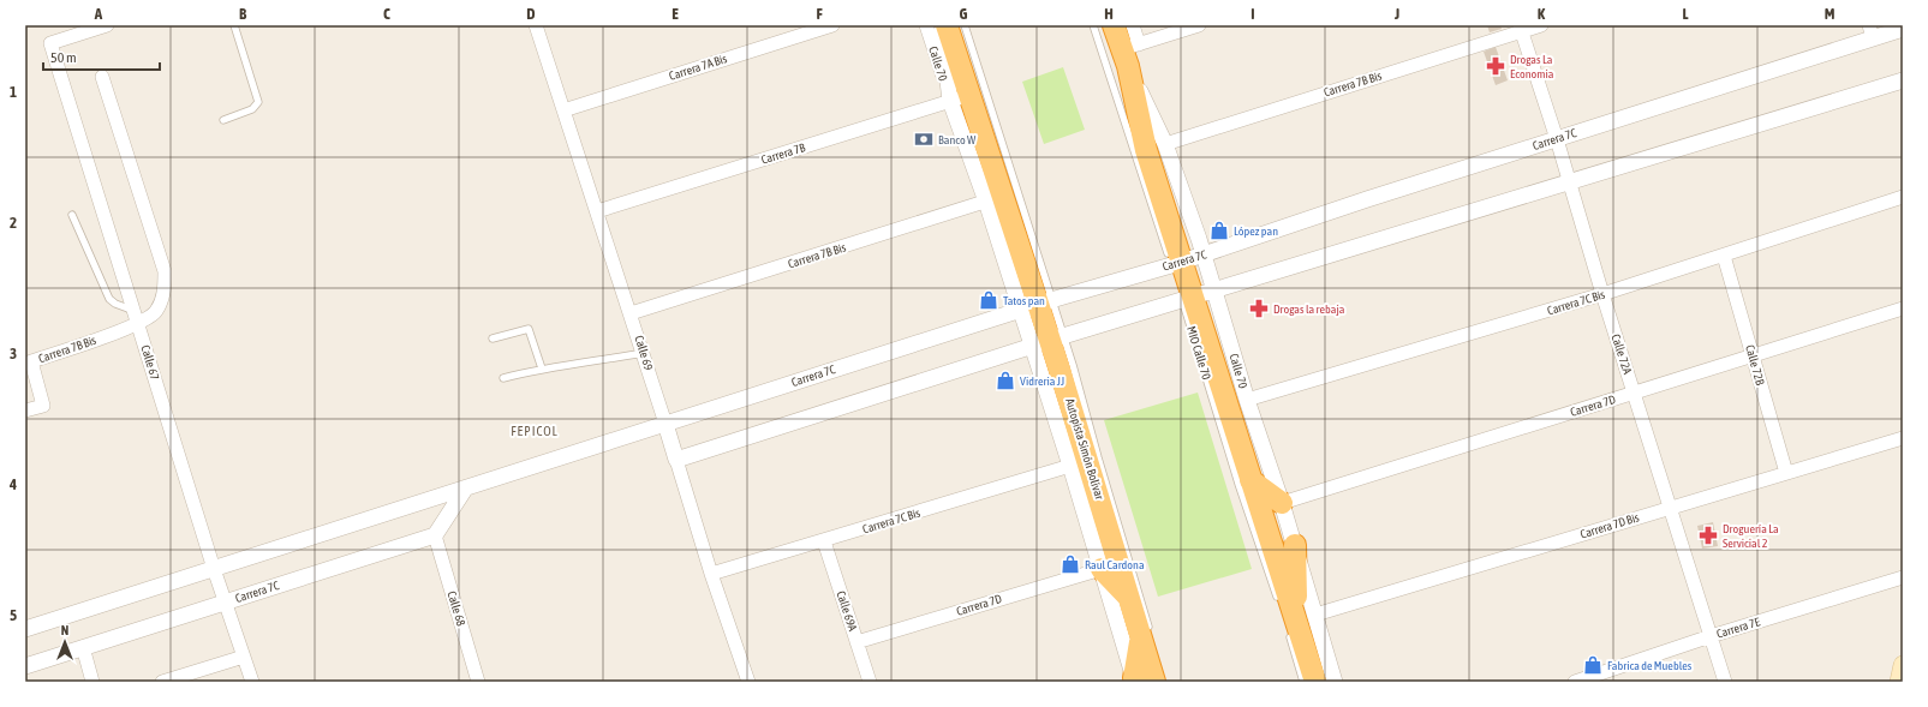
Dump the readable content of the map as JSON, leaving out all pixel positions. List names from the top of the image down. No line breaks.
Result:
{"streets":{"highway":["Autopista Simón Bolívar"],"street":["Calle 70","Carrera 7A Bis","Carrera 7B Bis","Carrera 7C","Carrera 7B","Carrera 7C Bis","Calle 69","Calle 72A","Calle 67","Calle 72B","Carrera 7D","Carrera 7D Bis","Calle 68","Calle 69A","Carrera 7E"],"lane":["MIO Calle 70"]},"crossings":[["Calle 70","Carrera 7B Bis"],["Calle 70","Carrera 7C"],["Calle 70","Carrera 7B"],["Calle 70","Carrera 7C Bis"],["Calle 70","Carrera 7D"],["Calle 70","Autopista Simón Bolívar"],["Carrera 7A Bis","Calle 69"],["Carrera 7B Bis","Calle 69"],["Carrera 7B Bis","Calle 72A"],["Carrera 7B Bis","Calle 67"],["Carrera 7B Bis","Autopista Simón Bolívar"],["Carrera 7C","Calle 69"],["Carrera 7C","Calle 72A"],["Carrera 7C","Calle 67"],["Carrera 7C","Autopista Simón Bolívar"],["Carrera 7C","Calle 68"],["Carrera 7B","Calle 69"],["Carrera 7B","Autopista Simón Bolívar"],["Carrera 7C Bis","Calle 69"],["Carrera 7C Bis","Calle 72A"],["Carrera 7C Bis","Calle 72B"],["Carrera 7C Bis","Calle 69A"],["Calle 72A","Carrera 7D"],["Calle 72A","Carrera 7D Bis"],["Calle 72A","Carrera 7E"],["Calle 72B","Carrera 7D"],["Calle 72B","Carrera 7D Bis"],["Carrera 7D","Calle 69A"]],"districts":["FEPICOL"],"places":{"pharmacy":["Drogas La Economia","Drogas la rebaja","Droguería La Servicial 2"],"bank":["Banco W"],"shop":["López pan","Tatos pan","Vidreria JJ","Raul Cardona","Fabrica de Muebles"]},"scale_bar":"50 m","north":"top","grid":{"columns":["A","B","C","D","E","F","G","H","I","J","K","L","M"],"rows":["1","2","3","4","5"]}}
